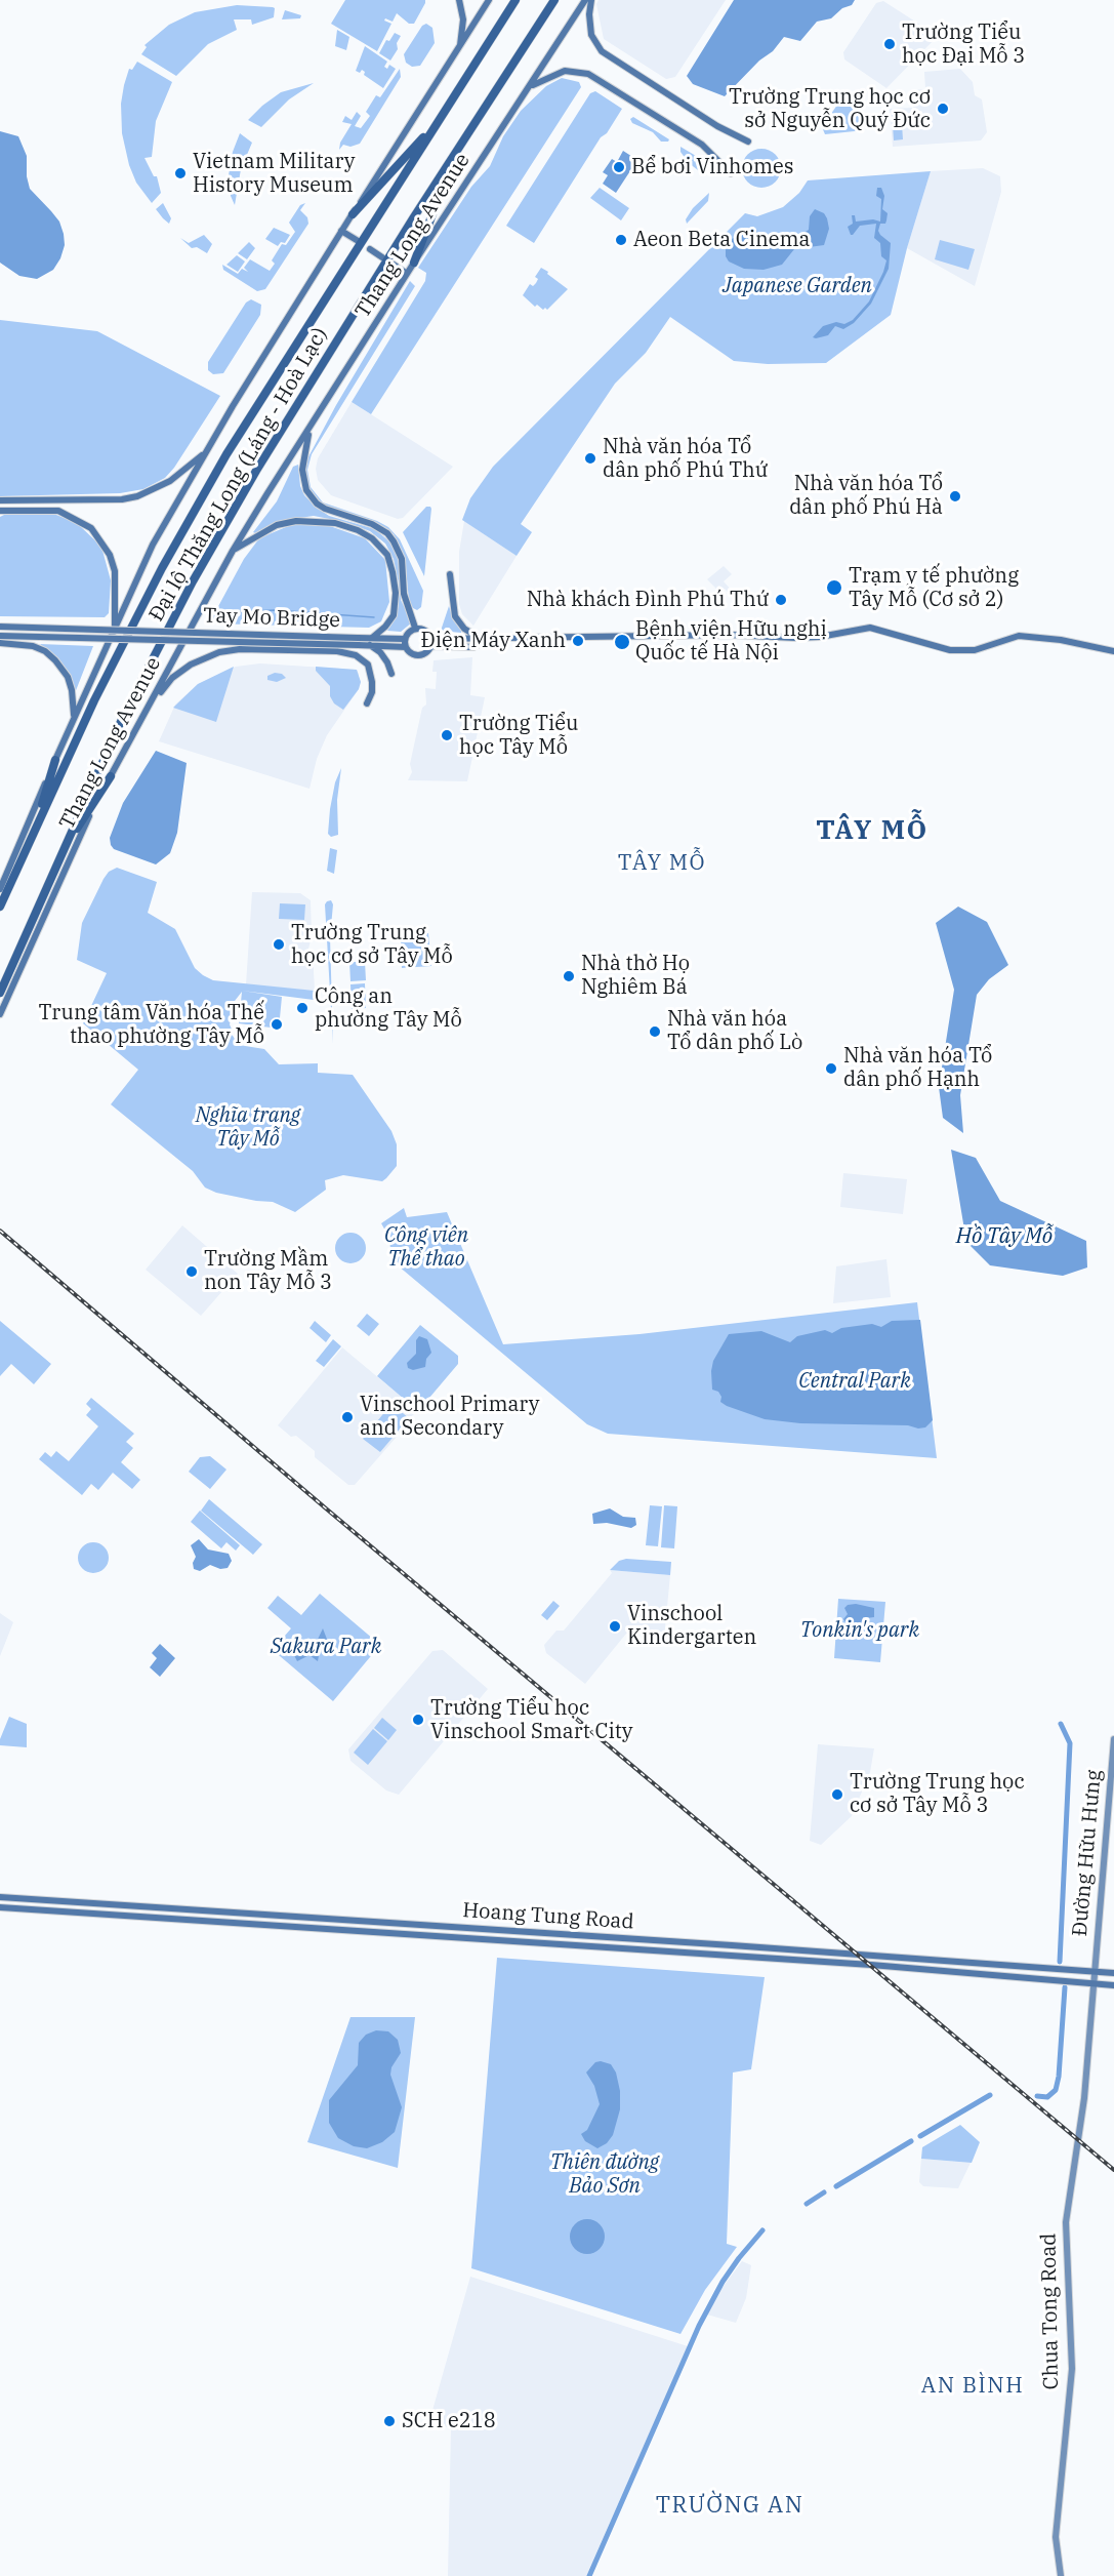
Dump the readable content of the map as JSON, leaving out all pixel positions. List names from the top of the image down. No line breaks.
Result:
{"streets":{"highway":["Đại lộ Thăng Long (Láng - Hoà Lạc)"],"main road":["Thang Long Avenue","Tay Mo Bridge","Đường Hữu Hưng","Hoang Tung Road"]},"crossings":[["Đường Hữu Hưng","Hoang Tung Road"]],"districts":["TÂY MỖ","TÂY MỖ","AN BÌNH","TRƯỜNG AN"],"water":["Hồ Tây Mỗ"],"parks":["Japanese Garden","Nghĩa trang Tây Mỗ","Công viên Thể thao","Central Park","Tonkin's park","Sakura Park","Thiên đường Bảo Sơn"],"places":["Trường Tiểu học Đại Mỗ 3","Trường Trung học cơ sở Nguyễn Quý Đức","Bể bơi Vinhomes","Vietnam Military History Museum","Aeon Beta Cinema","Nhà văn hóa Tổ dân phố Phú Thứ","Nhà văn hóa Tổ dân phố Phú Hà","Trạm y tế phường Tây Mỗ (Cơ sở 2)","Nhà khách Đình Phú Thứ","Điện Máy Xanh","Bệnh viện Hữu nghị Quốc tế Hà Nội","Trường Tiểu học Tây Mỗ","Trường Trung học cơ sở Tây Mỗ","Nhà thờ Họ Nghiêm Bá","Công an phường Tây Mỗ","Trung tâm Văn hóa Thế thao phường Tây Mỗ","Nhà văn hóa Tổ dân phố Lò","Nhà văn hóa Tổ dân phố Hạnh","Trường Mầm non Tây Mỗ 3","Vinschool Primary and Secondary","Vinschool Kindergarten","Trường Tiểu học Vinschool Smart City","Trường Trung học cơ sở Tây Mỗ 3","SCH e218"]}
